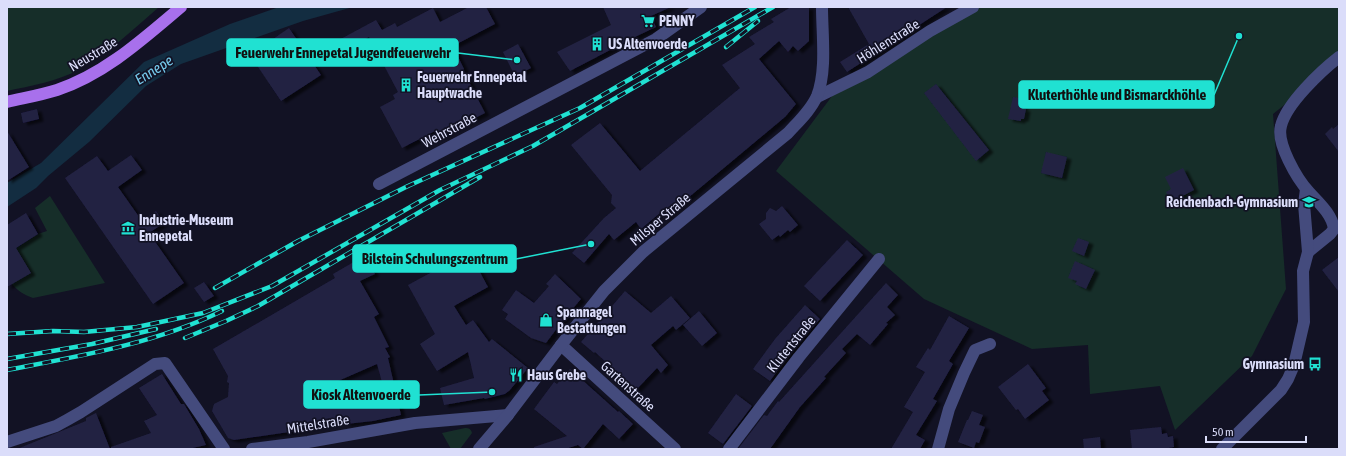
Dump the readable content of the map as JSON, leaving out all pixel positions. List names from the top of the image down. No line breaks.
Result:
{"streets":{"main road":["Neustraße"],"street":["Höhlenstraße","Wehrstraße","Milsper Straße","Klutertstraße","Gartenstraße","Mittelstraße"]},"crossings":[["Höhlenstraße","Milsper Straße"],["Milsper Straße","Gartenstraße"],["Milsper Straße","Mittelstraße"]],"water":["Ennepe"],"places":{"supermarket":["PENNY"],"other":["Kluterthöhle und Bismarckhöhle","Feuerwehr Ennepetal Jugendfeuerwehr","Bilstein Schulungszentrum","Kiosk Altenvoerde"],"building":["US Altenvoerde","Feuerwehr Ennepetal Hauptwache"],"school or university":["Reichenbach-Gymnasium"],"museum":["Industrie-Museum Ennepetal"],"shop":["Spannagel Bestattungen"],"bus stop":["Gymnasium"],"restaurant":["Haus Grebe"]},"scale_bar":"50 m"}
